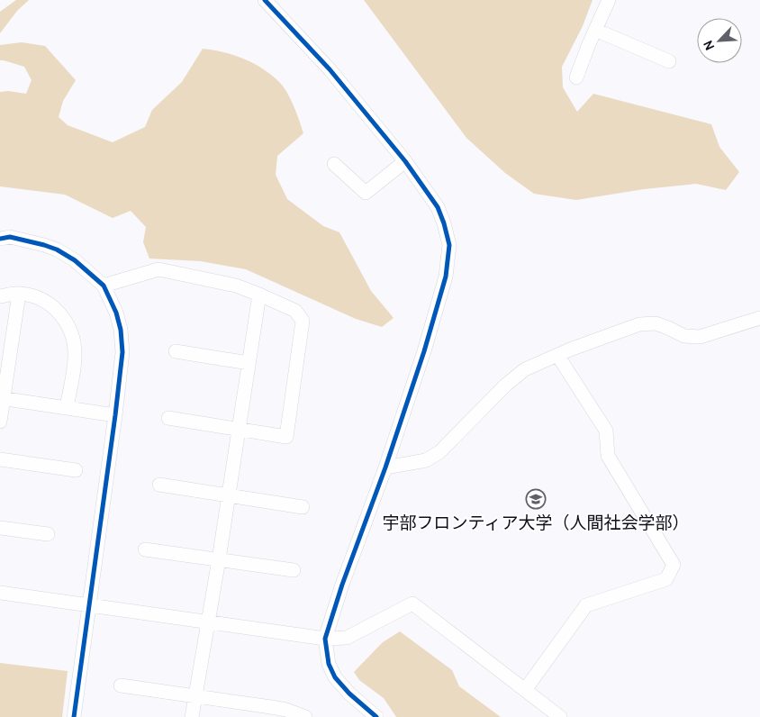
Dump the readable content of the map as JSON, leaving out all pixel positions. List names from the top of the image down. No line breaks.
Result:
{"places":{"school or university":["宇部フロンティア大学（人間社会学部）"]},"north":"bottom left"}
